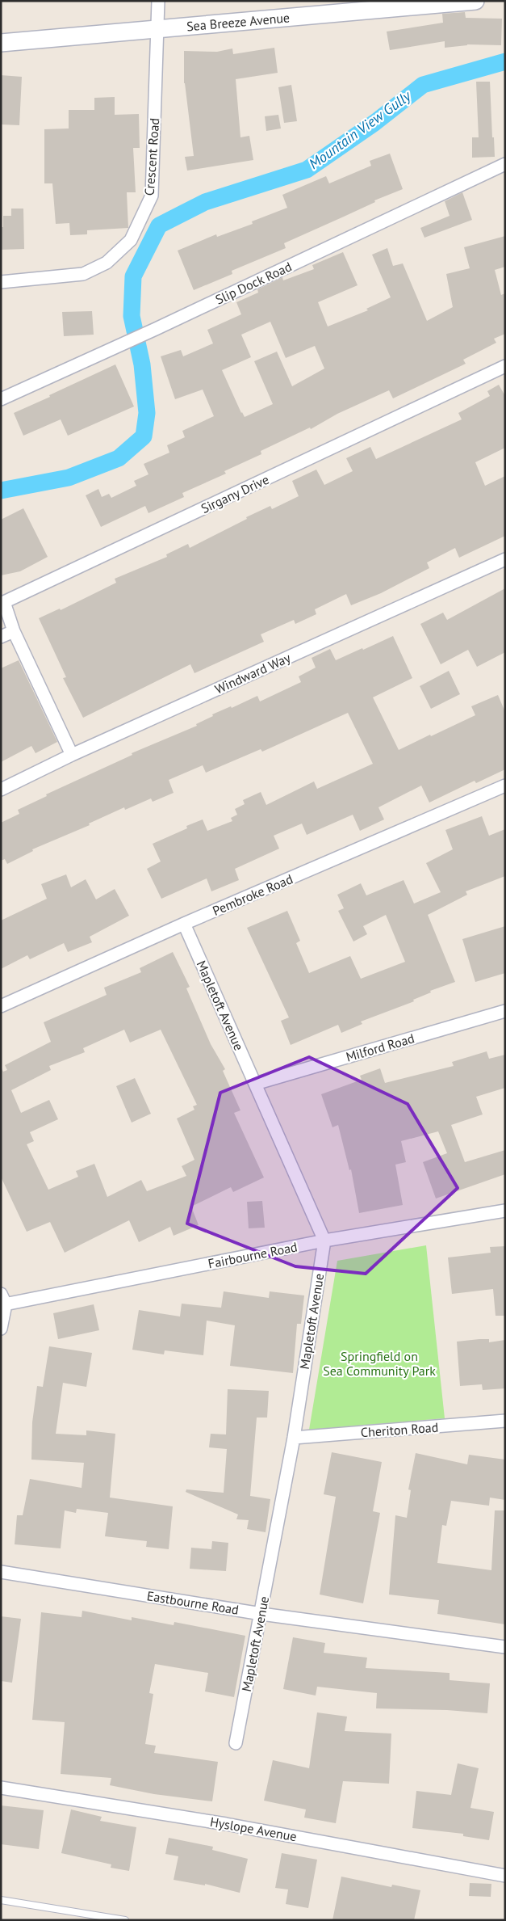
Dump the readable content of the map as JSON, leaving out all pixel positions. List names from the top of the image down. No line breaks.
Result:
{"streets":{"street":["Sea Breeze Avenue","Crescent Road","Slip Dock Road","Sirgany Drive","Windward Way","Pembroke Road","Mapletoft Avenue","Milford Road","Fairbourne Road","Cheriton Road","Eastbourne Road","Hyslope Avenue"]},"crossings":[["Sea Breeze Avenue","Crescent Road"],["Sirgany Drive","Windward Way"],["Pembroke Road","Mapletoft Avenue"],["Mapletoft Avenue","Milford Road"],["Mapletoft Avenue","Fairbourne Road"],["Mapletoft Avenue","Cheriton Road"],["Mapletoft Avenue","Eastbourne Road"]],"water":["Mountain View Gully"],"parks":["Springfield on Sea Community Park"]}
